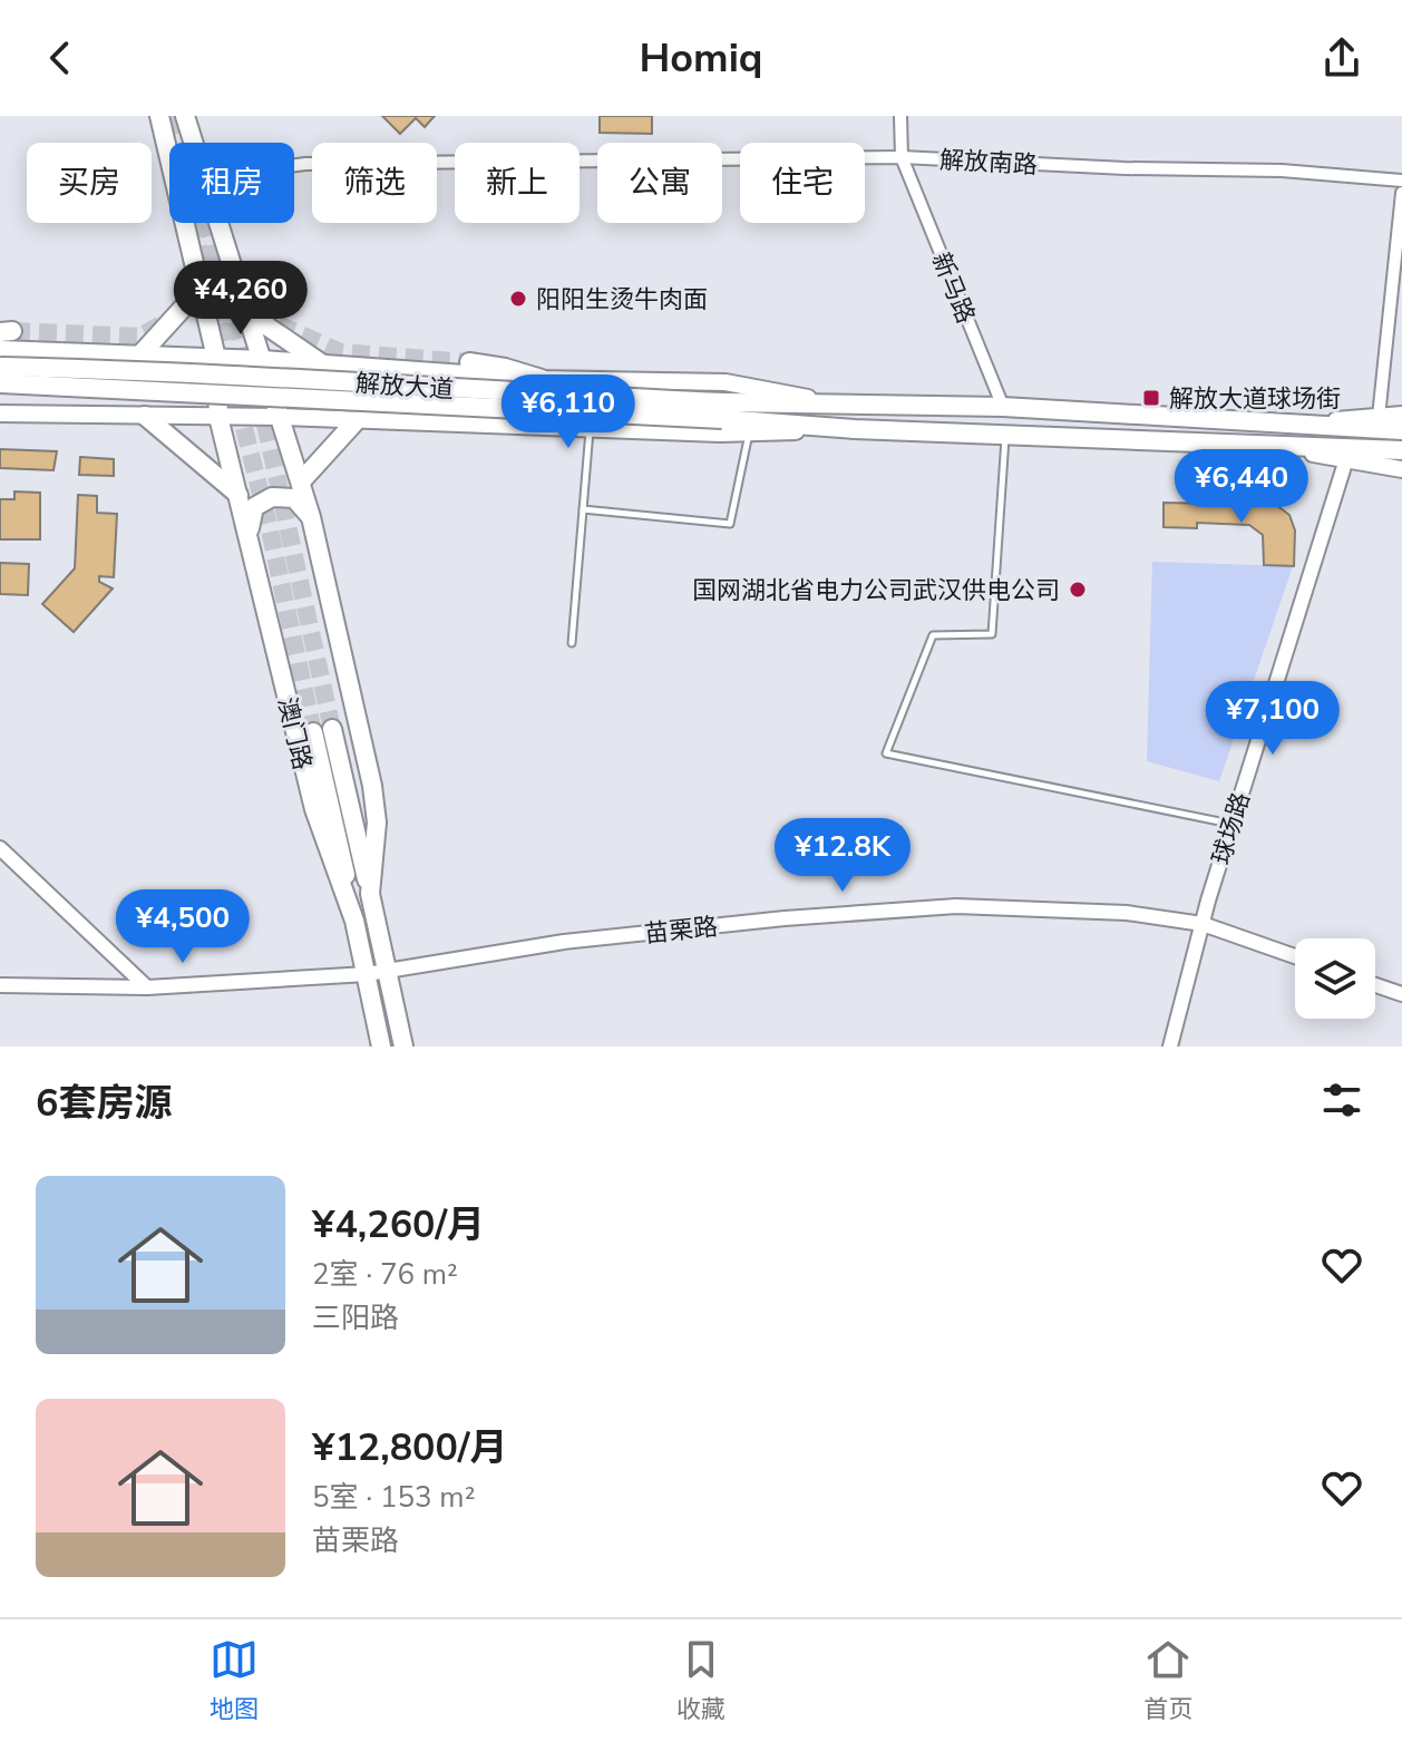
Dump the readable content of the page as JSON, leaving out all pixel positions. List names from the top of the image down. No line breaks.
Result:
{"streets":{"main road":["解放大道","澳门路"],"street":["解放南路","新马路","球场路","苗栗路"]},"crossings":[["解放南路","新马路"],["新马路","解放大道"],["解放大道","澳门路"],["解放大道","球场路"],["澳门路","苗栗路"],["球场路","苗栗路"]],"places":{"other":["阳阳生烫牛肉面","国网湖北省电力公司武汉供电公司"],"transit":["解放大道球场街"]},"page":{"header":"Homiq","chip":["买房","租房","筛选","新上","公寓","住宅"],"price":["¥4,260","¥6,110","¥6,440","¥7,100","¥12.8K","¥4,500"],"heading":"6套房源","list":[{"name":"¥4,260/月","note":"2室 · 76 m² · 三阳路"},{"name":"¥12,800/月","note":"5室 · 153 m² · 苗栗路"}],"tabs":["地图","收藏","首页"]}}
